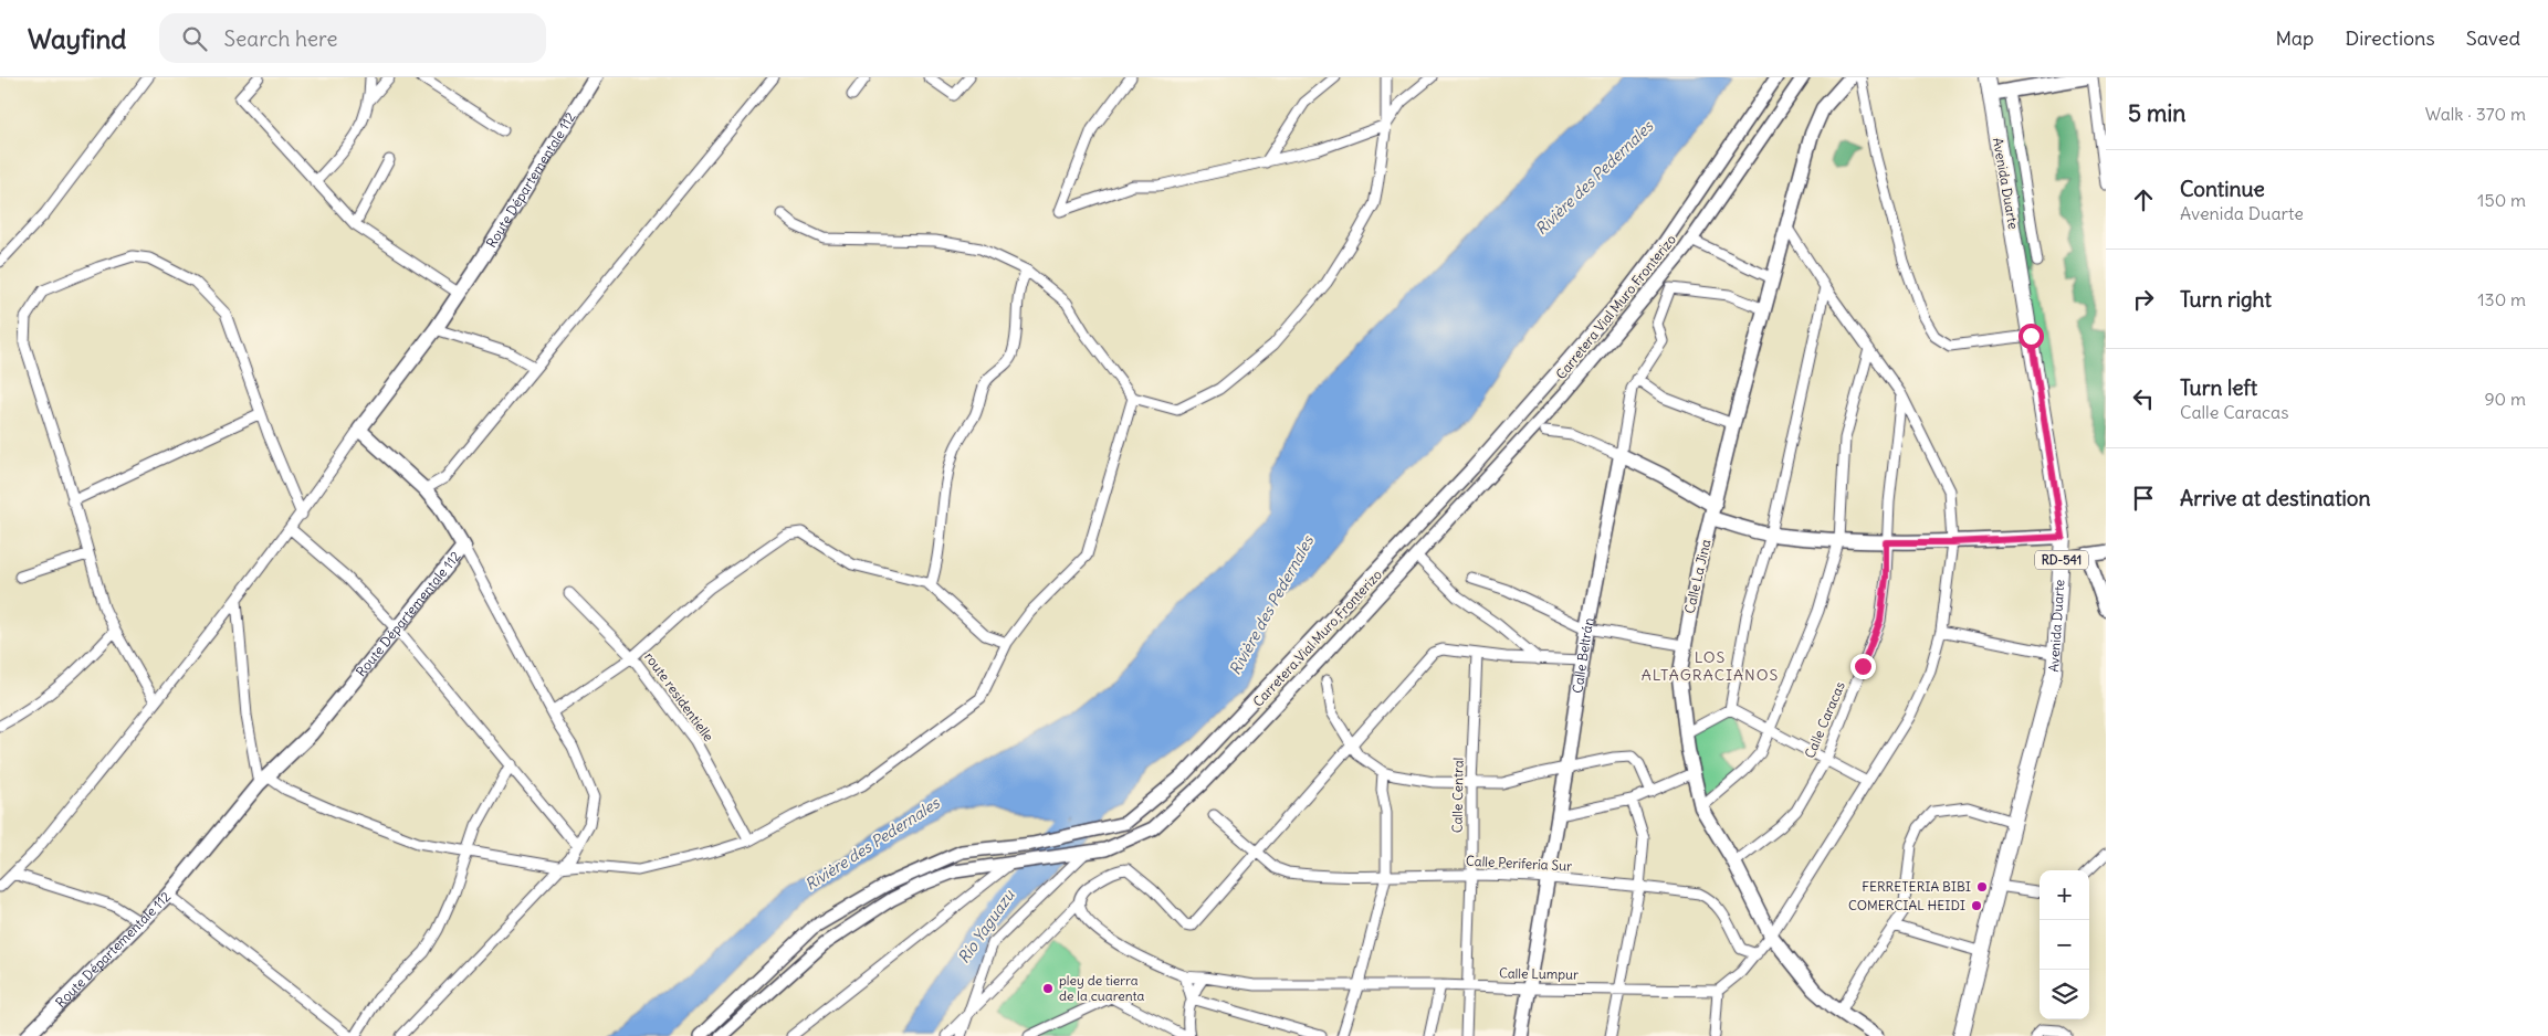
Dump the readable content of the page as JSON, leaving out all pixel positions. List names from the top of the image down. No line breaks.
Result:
{"streets":{"main road":["Route Départementale 112","Avenida Duarte","RD-541","Calle La Jina","Calle Beltrán"],"street":["Carretera Vial Muro Fronterizo","route residentielle","Calle Caracas","Calle Central","Calle Periferia Sur","Calle Lumpur"]},"crossings":[["Calle La Jina","Calle Beltrán"],["Calle La Jina","Calle Caracas"],["Calle Beltrán","Calle Periferia Sur"],["Calle Beltrán","Calle Lumpur"],["Calle Central","Calle Periferia Sur"],["Calle Central","Calle Lumpur"]],"districts":["LOS ALTAGRACIANOS"],"water":["Rivière des Pedernales","Río Yaguazu"],"places":["FERRETERIA BIBI","COMERCIAL HEIDI","pley de tierra de la cuarenta"],"page":{"header":"Wayfind","search":"Search here","nav":["Map","Directions","Saved"],"heading":["5 min","Walk · 370 m"],"list":[["Continue","Avenida Duarte","150 m"],["Turn right","130 m"],["Turn left","Calle Caracas","90 m"],"Arrive at destination"],"map_buttons":["+","−"]}}
